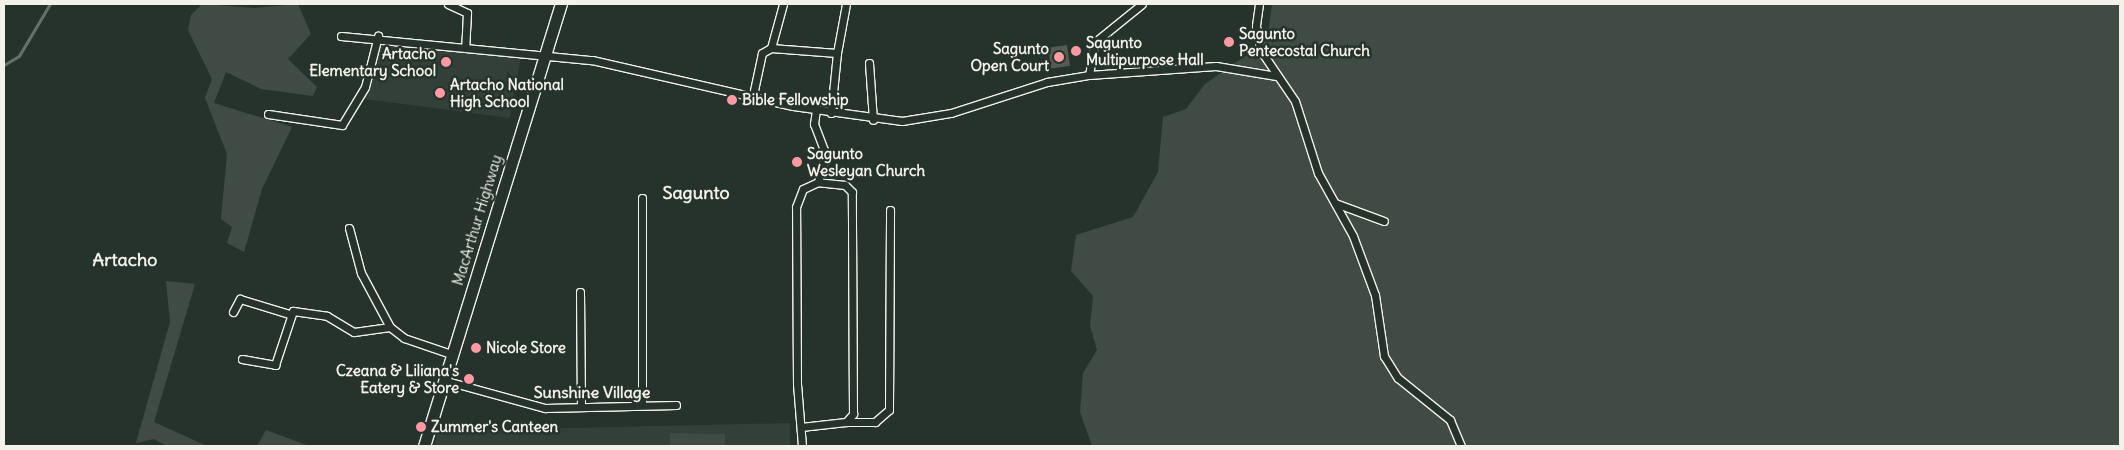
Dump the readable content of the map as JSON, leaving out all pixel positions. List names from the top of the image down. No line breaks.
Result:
{"streets":{"highway":["MacArthur Highway"]},"districts":["Sagunto","Artacho","Sunshine Village"],"places":["Sagunto Pentecostal Church","Sagunto Multipurpose Hall","Sagunto Open Court","Artacho Elementary School","Artacho National High School","Bible Fellowship","Sagunto Wesleyan Church","Nicole Store","Czeana & Liliana's Eatery & Store","Zummer's Canteen"]}
